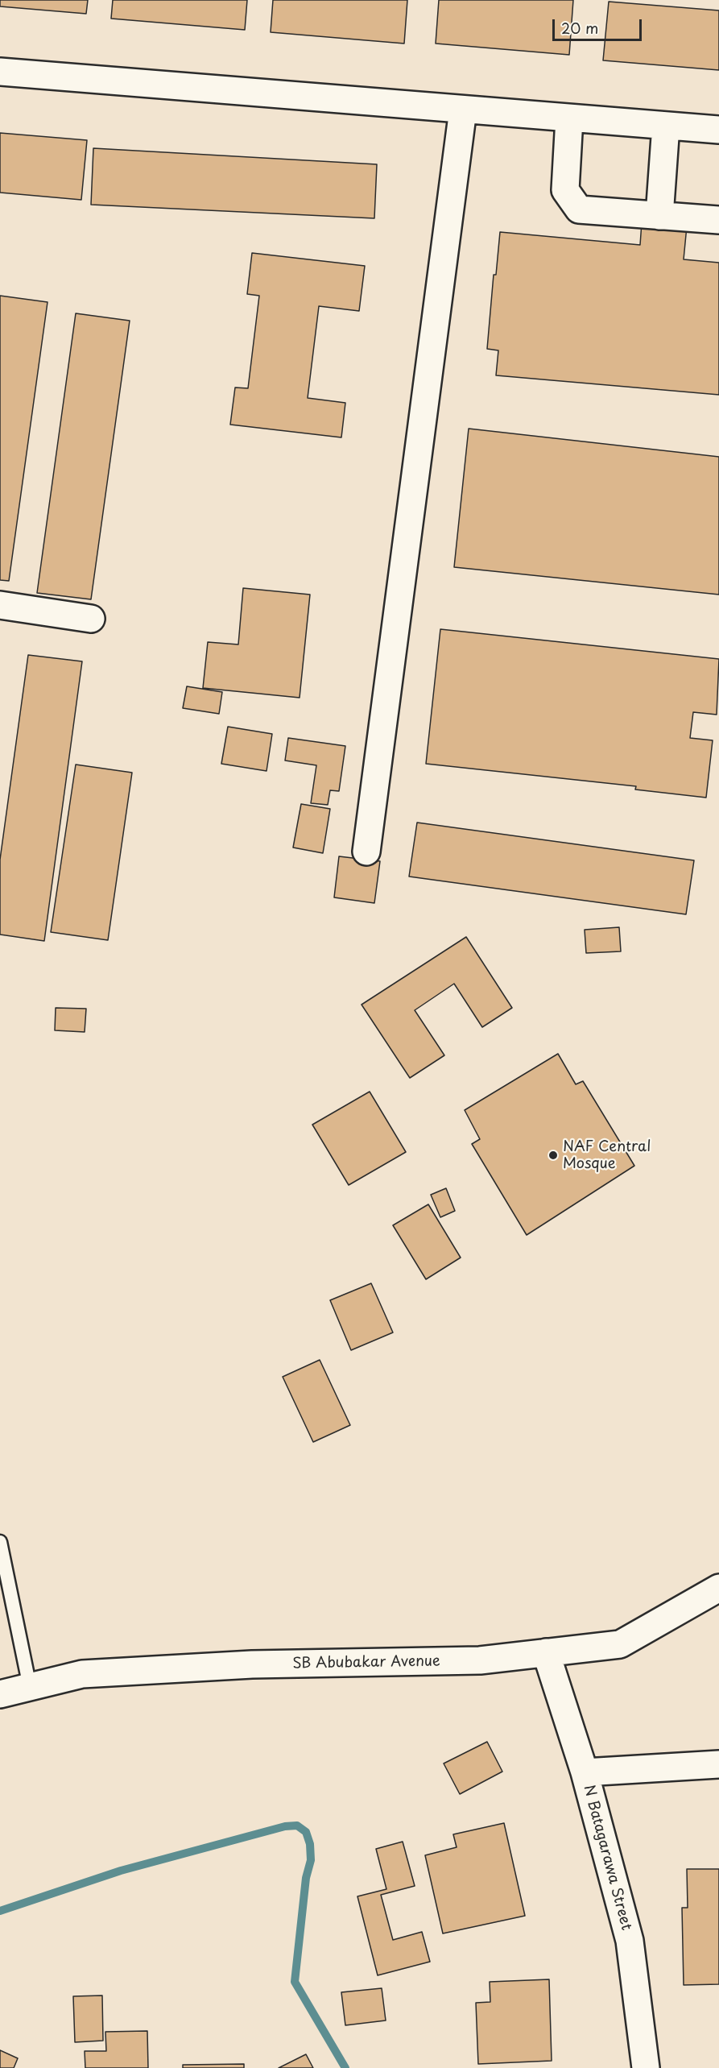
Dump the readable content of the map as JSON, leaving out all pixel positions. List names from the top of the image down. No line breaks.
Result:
{"streets":{"street":["SB Abubakar Avenue","N Batagarawa Street"]},"crossings":[["SB Abubakar Avenue","N Batagarawa Street"]],"places":["NAF Central Mosque"],"scale_bar":"20 m"}
